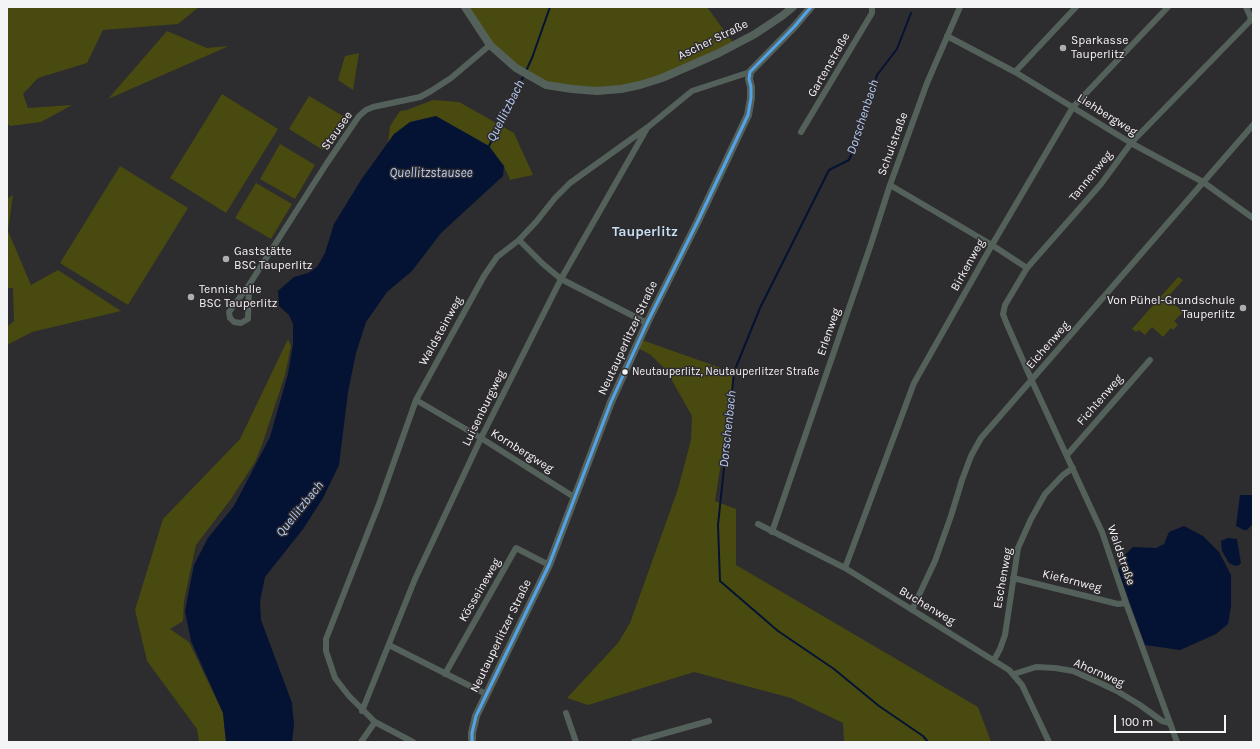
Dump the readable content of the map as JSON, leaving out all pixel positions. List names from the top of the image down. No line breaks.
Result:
{"streets":{"street":["Ascher Straße","Gartenstraße","Liehbergweg","Stausee","Schulstraße","Tannenweg","Birkenweg","Waldsteinweg","Erlenweg","Neutauperlitzer Straße","Eichenweg","Fichtenweg","Luisenburgweg","Kornbergweg","Waldstraße","Eschenweg","Kiefernweg","Kösseineweg","Buchenweg","Ahornweg"]},"crossings":[["Ascher Straße","Stausee"],["Liehbergweg","Schulstraße"],["Liehbergweg","Tannenweg"],["Liehbergweg","Birkenweg"],["Liehbergweg","Eichenweg"],["Schulstraße","Tannenweg"],["Schulstraße","Birkenweg"],["Schulstraße","Erlenweg"],["Tannenweg","Eichenweg"],["Tannenweg","Waldstraße"],["Birkenweg","Buchenweg"],["Waldsteinweg","Neutauperlitzer Straße"],["Waldsteinweg","Luisenburgweg"],["Waldsteinweg","Kornbergweg"],["Erlenweg","Buchenweg"],["Neutauperlitzer Straße","Kornbergweg"],["Neutauperlitzer Straße","Kösseineweg"],["Eichenweg","Waldstraße"],["Eichenweg","Buchenweg"],["Fichtenweg","Waldstraße"],["Luisenburgweg","Kornbergweg"],["Waldstraße","Eschenweg"],["Waldstraße","Kiefernweg"],["Waldstraße","Ahornweg"],["Eschenweg","Kiefernweg"],["Eschenweg","Buchenweg"],["Buchenweg","Ahornweg"]],"districts":["Tauperlitz"],"water":["Quellitzbach","Dorschenbach","Quellitzstausee"],"places":["Sparkasse Tauperlitz","Gaststätte BSC Tauperlitz","Tennishalle BSC Tauperlitz","Von Pühel-Grundschule Tauperlitz","Neutauperlitz, Neutauperlitzer Straße"],"scale_bar":"100 m"}
